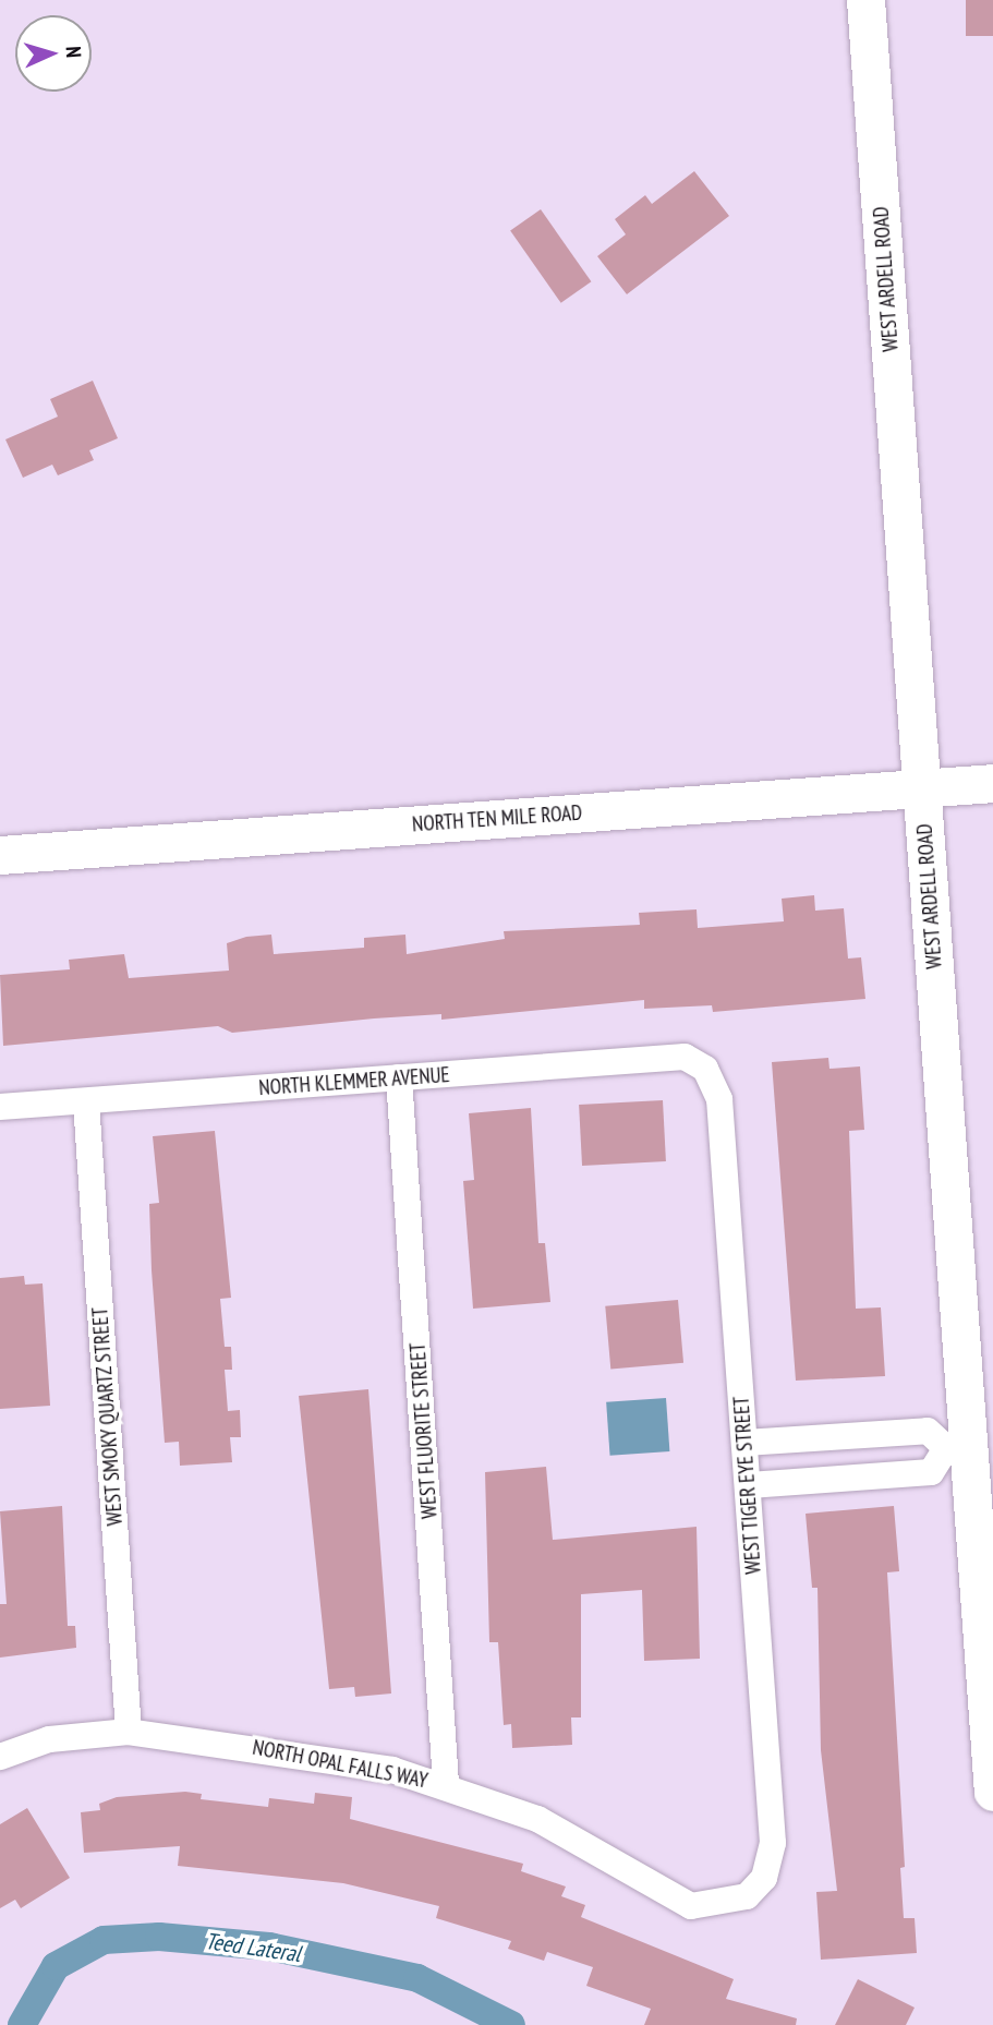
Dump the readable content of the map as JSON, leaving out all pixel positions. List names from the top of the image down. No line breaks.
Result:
{"streets":{"street":["WEST ARDELL ROAD","NORTH TEN MILE ROAD","NORTH KLEMMER AVENUE","WEST SMOKY QUARTZ STREET","WEST FLUORITE STREET","WEST TIGER EYE STREET","NORTH OPAL FALLS WAY"]},"crossings":[["WEST ARDELL ROAD","NORTH TEN MILE ROAD"],["NORTH KLEMMER AVENUE","WEST SMOKY QUARTZ STREET"],["NORTH KLEMMER AVENUE","WEST FLUORITE STREET"],["NORTH KLEMMER AVENUE","WEST TIGER EYE STREET"],["WEST SMOKY QUARTZ STREET","NORTH OPAL FALLS WAY"],["WEST FLUORITE STREET","NORTH OPAL FALLS WAY"],["WEST TIGER EYE STREET","NORTH OPAL FALLS WAY"]],"water":["Teed Lateral"],"north":"right"}
